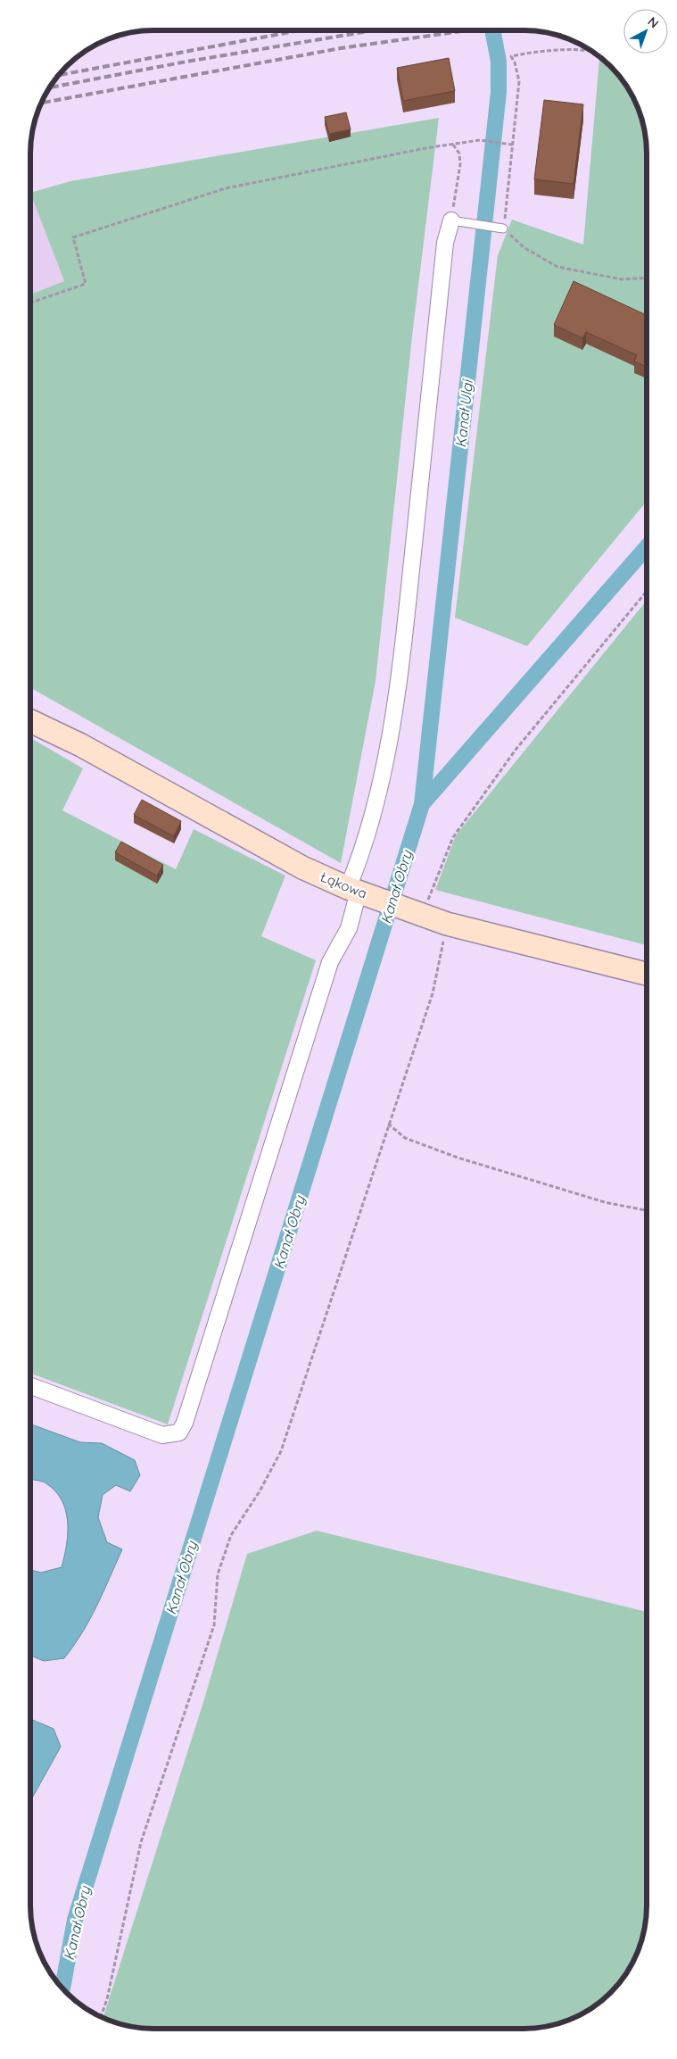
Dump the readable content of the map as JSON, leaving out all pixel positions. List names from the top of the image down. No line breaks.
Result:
{"streets":{"street":["Łąkowa"]},"water":["Kanał Ulgi","Kanał Obry"],"north":"top right"}
